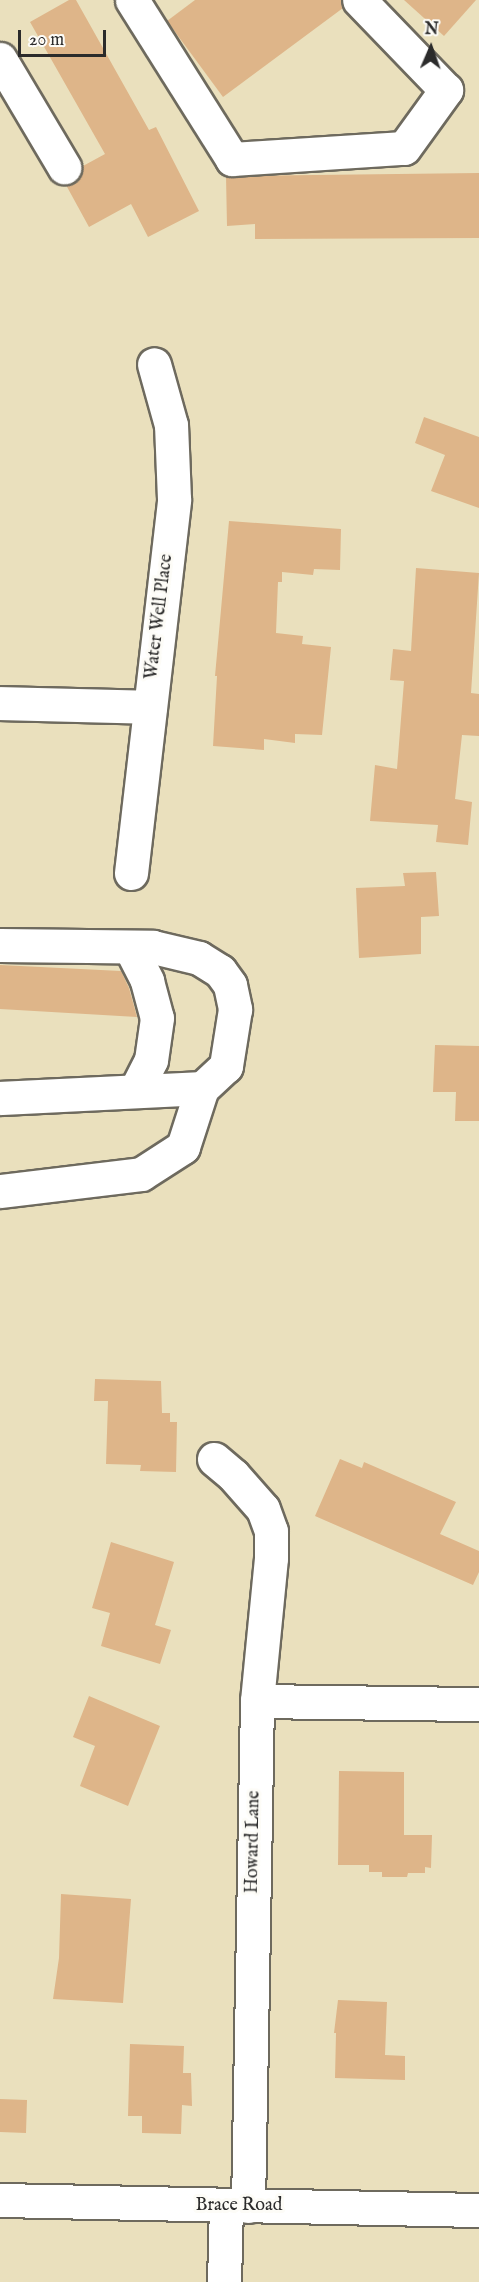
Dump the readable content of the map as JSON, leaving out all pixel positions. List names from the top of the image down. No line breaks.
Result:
{"streets":{"street":["Water Well Place","Howard Lane","Brace Road"]},"crossings":[["Howard Lane","Brace Road"]],"scale_bar":"20 m","north":"top"}
